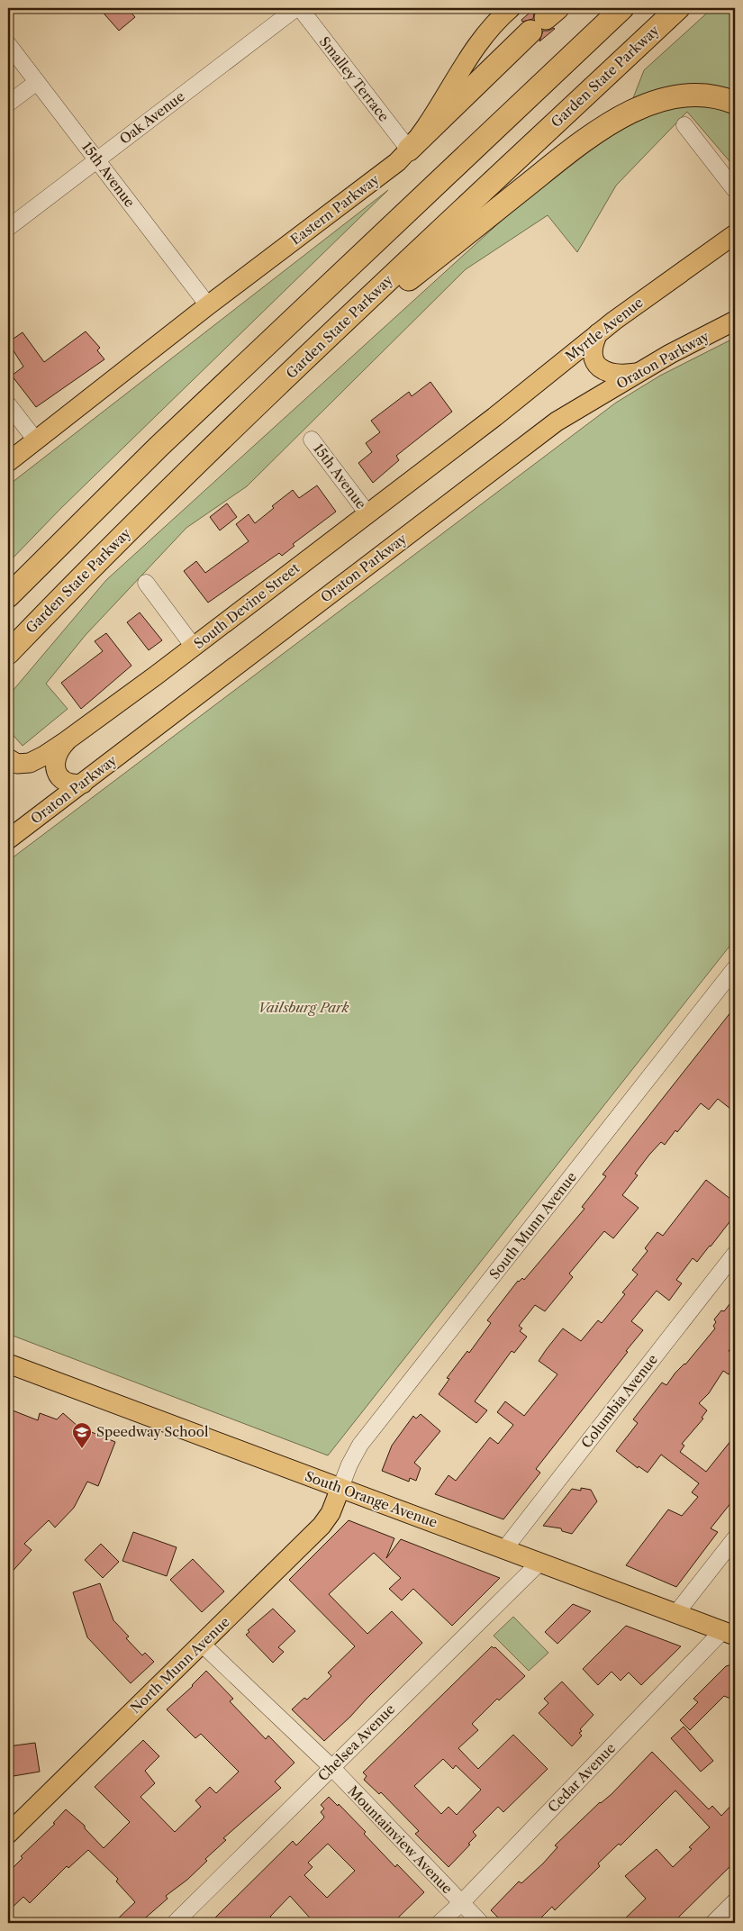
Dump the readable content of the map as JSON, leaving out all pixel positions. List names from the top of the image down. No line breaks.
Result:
{"streets":{"highway":["Garden State Parkway"],"main road":["Eastern Parkway","Myrtle Avenue","Oraton Parkway","South Devine Street","South Orange Avenue","North Munn Avenue"],"street":["Smalley Terrace","Oak Avenue","15th Avenue","South Munn Avenue","Columbia Avenue","Chelsea Avenue","Cedar Avenue","Mountainview Avenue"]},"crossings":[["Smalley Terrace","Oak Avenue"],["Smalley Terrace","Eastern Parkway"],["Oak Avenue","15th Avenue"],["15th Avenue","Eastern Parkway"],["15th Avenue","South Devine Street"],["Myrtle Avenue","South Devine Street"],["South Munn Avenue","South Orange Avenue"],["South Munn Avenue","North Munn Avenue"],["Columbia Avenue","South Orange Avenue"],["South Orange Avenue","North Munn Avenue"],["South Orange Avenue","Chelsea Avenue"],["South Orange Avenue","Cedar Avenue"],["North Munn Avenue","Mountainview Avenue"],["Chelsea Avenue","Mountainview Avenue"],["Cedar Avenue","Mountainview Avenue"]],"parks":["Vailsburg Park"],"places":{"school or university":["Speedway School"]}}
